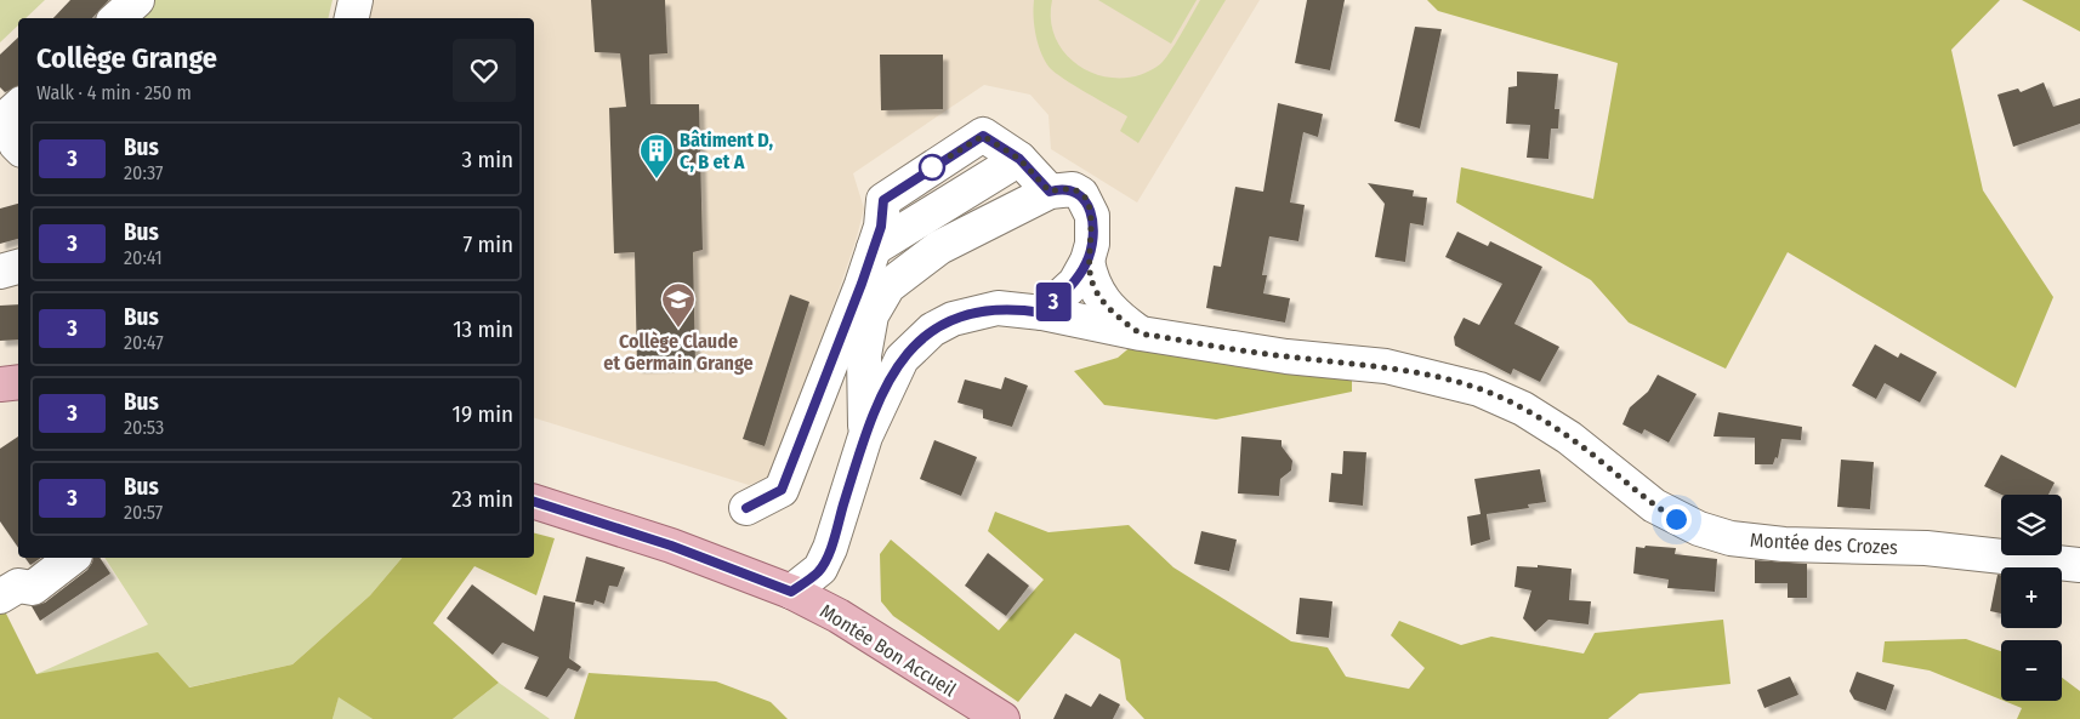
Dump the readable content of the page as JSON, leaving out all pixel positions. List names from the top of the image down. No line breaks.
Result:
{"streets":{"main road":["Montée Bon Accueil"],"street":["Montée des Crozes"]},"crossings":[["Montée des Crozes","Montée Bon Accueil"]],"places":{"building":["Bâtiment D, C, B et A"],"school or university":["Collège Claude et Germain Grange"]},"lines":["bus line 3"],"page":{"on_map":"3","heading":["Collège Grange","Walk · 4 min · 250 m"],"list":[{"mark":"3","name":"Bus","note":"20:37","value":"3 min"},{"mark":"3","name":"Bus","note":"20:41","value":"7 min"},{"mark":"3","name":"Bus","note":"20:47","value":"13 min"},{"mark":"3","name":"Bus","note":"20:53","value":"19 min"},{"mark":"3","name":"Bus","note":"20:57","value":"23 min"}],"map_buttons":["+","−"]}}
